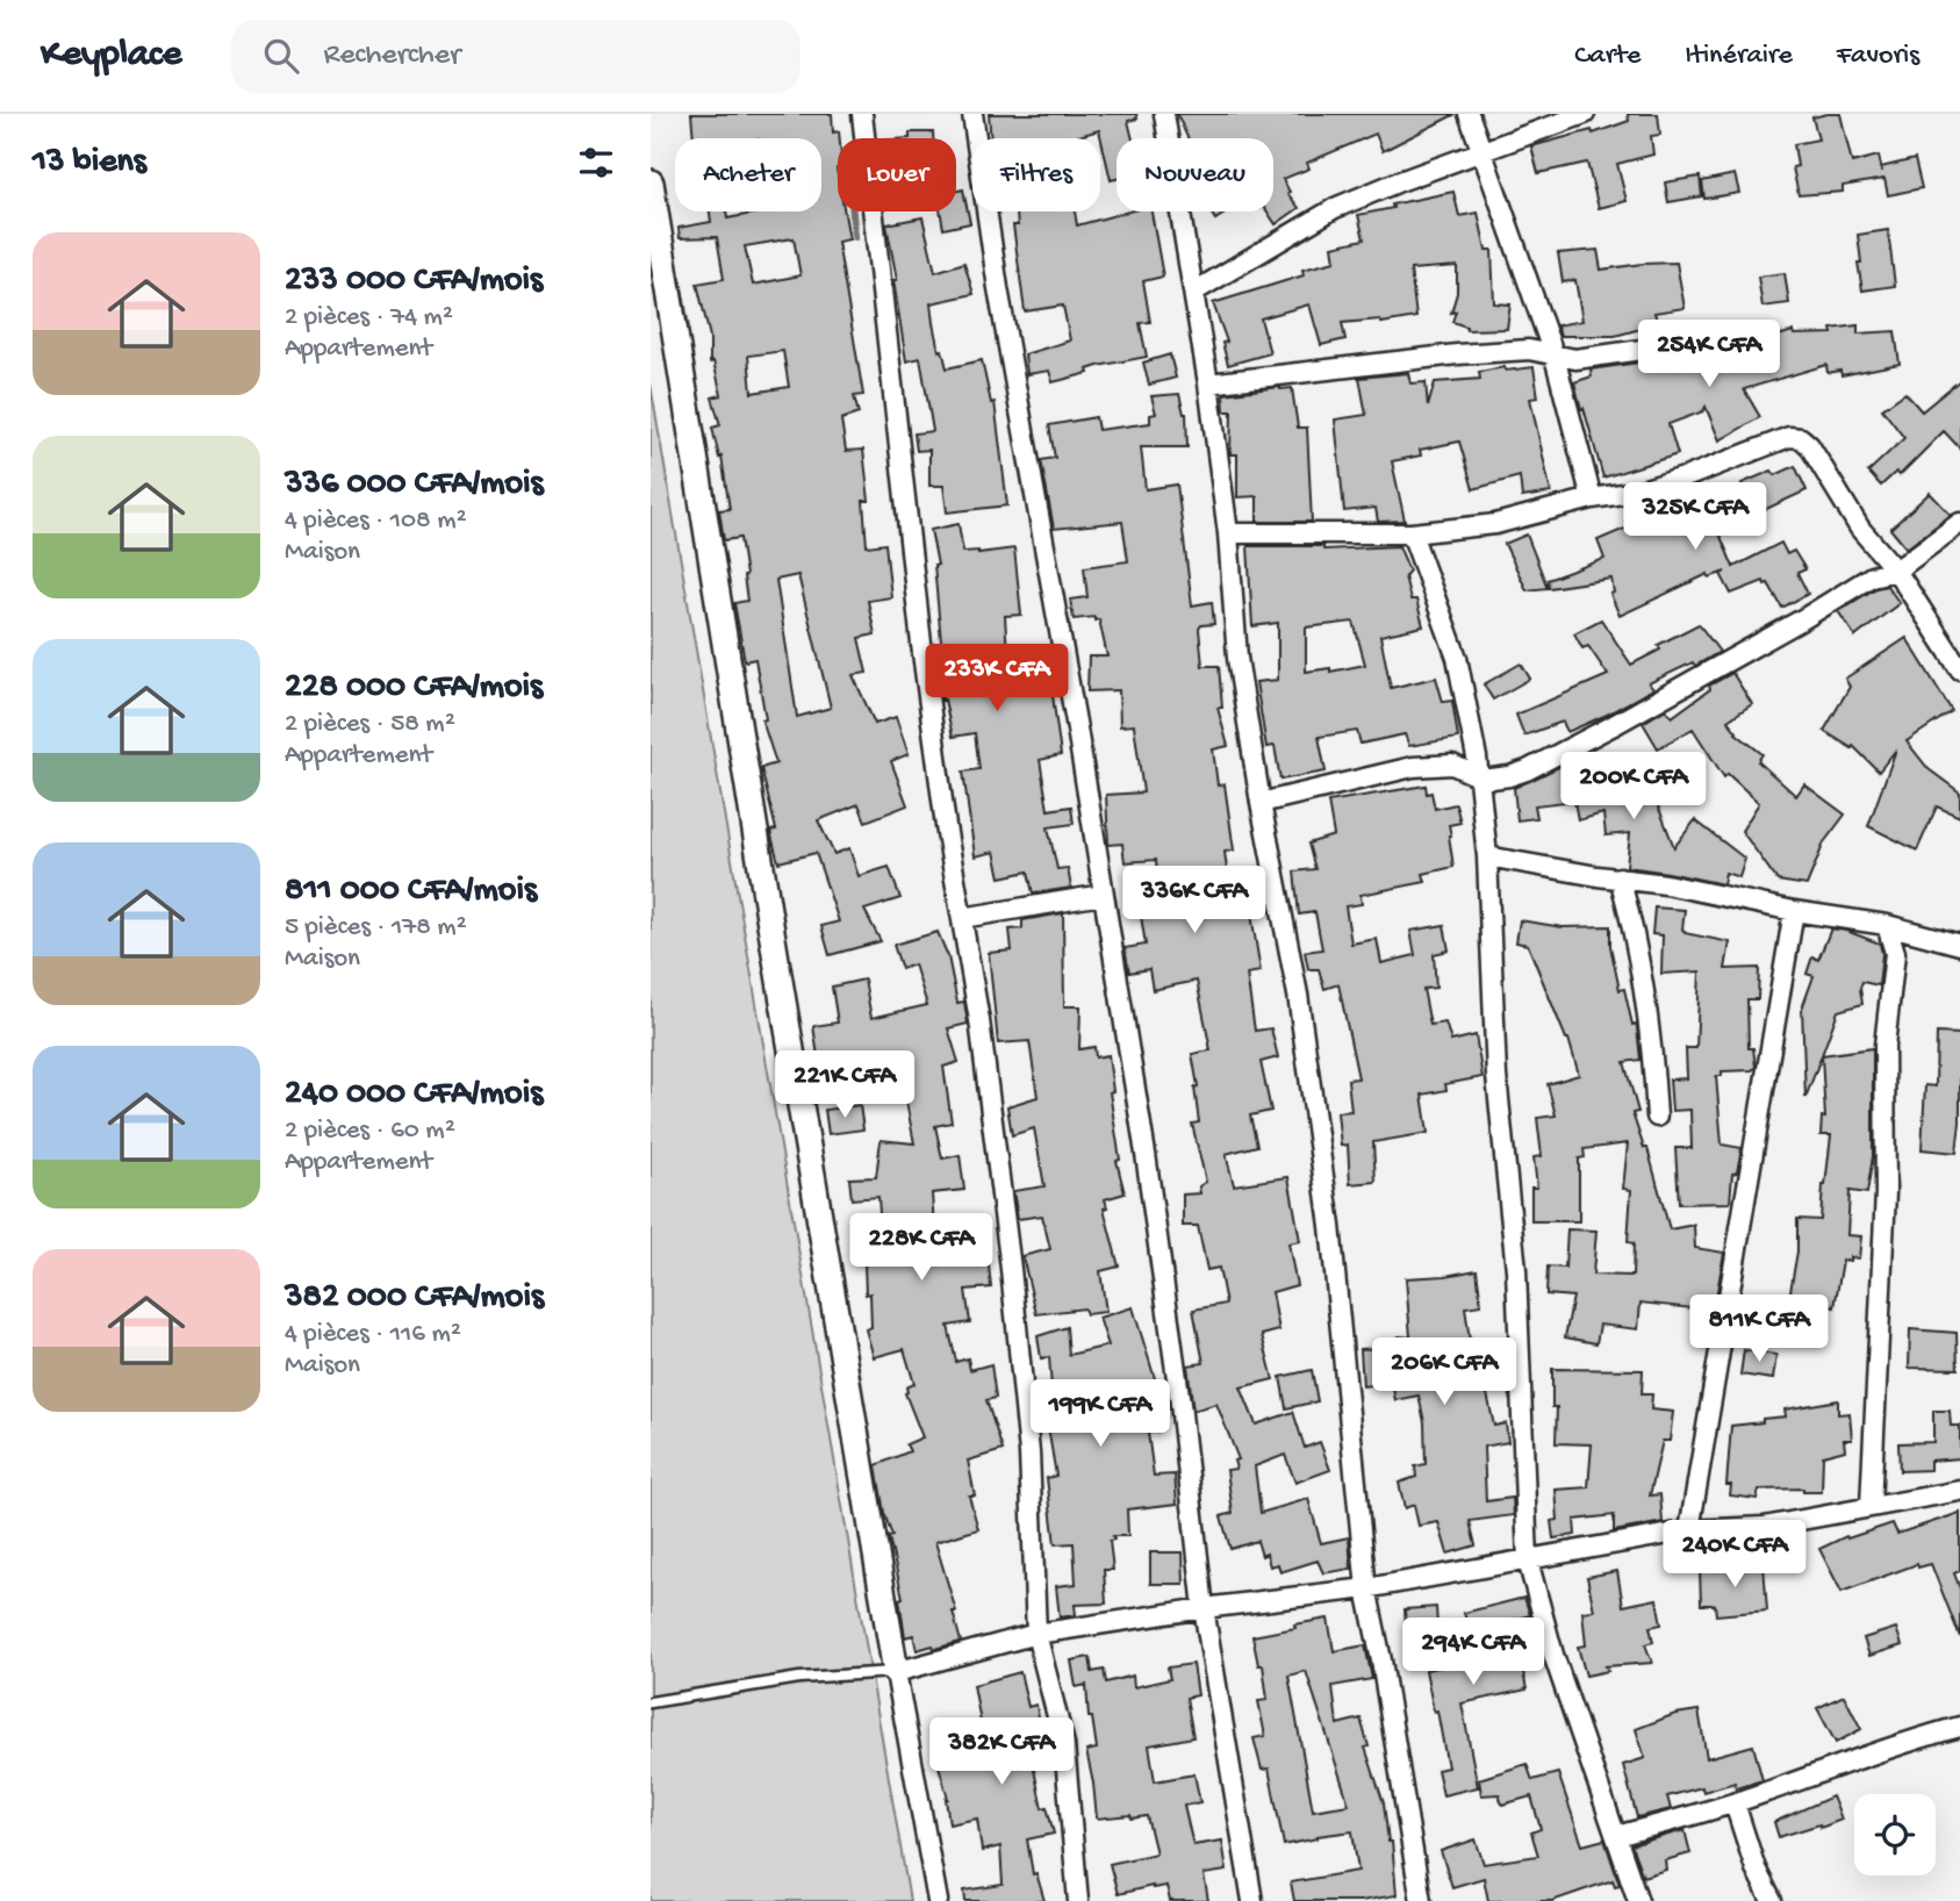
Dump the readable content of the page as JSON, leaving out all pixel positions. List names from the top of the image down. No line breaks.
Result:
{"page":{"header":"Keyplace","search":"Rechercher","nav":["Carte","Itinéraire","Favoris"],"heading":"13 biens","chip":["Acheter","Louer","Filtres","Nouveau"],"list":[{"name":"233 000 CFA/mois","note":"2 pièces · 74 m² · Appartement"},{"name":"336 000 CFA/mois","note":"4 pièces · 108 m² · Maison"},{"name":"228 000 CFA/mois","note":"2 pièces · 58 m² · Appartement"},{"name":"811 000 CFA/mois","note":"5 pièces · 178 m² · Maison"},{"name":"240 000 CFA/mois","note":"2 pièces · 60 m² · Appartement"},{"name":"382 000 CFA/mois","note":"4 pièces · 116 m² · Maison"}],"price":["254K CFA","325K CFA","233K CFA","200K CFA","336K CFA","221K CFA","228K CFA","811K CFA","206K CFA","199K CFA","240K CFA","294K CFA","382K CFA"]}}
